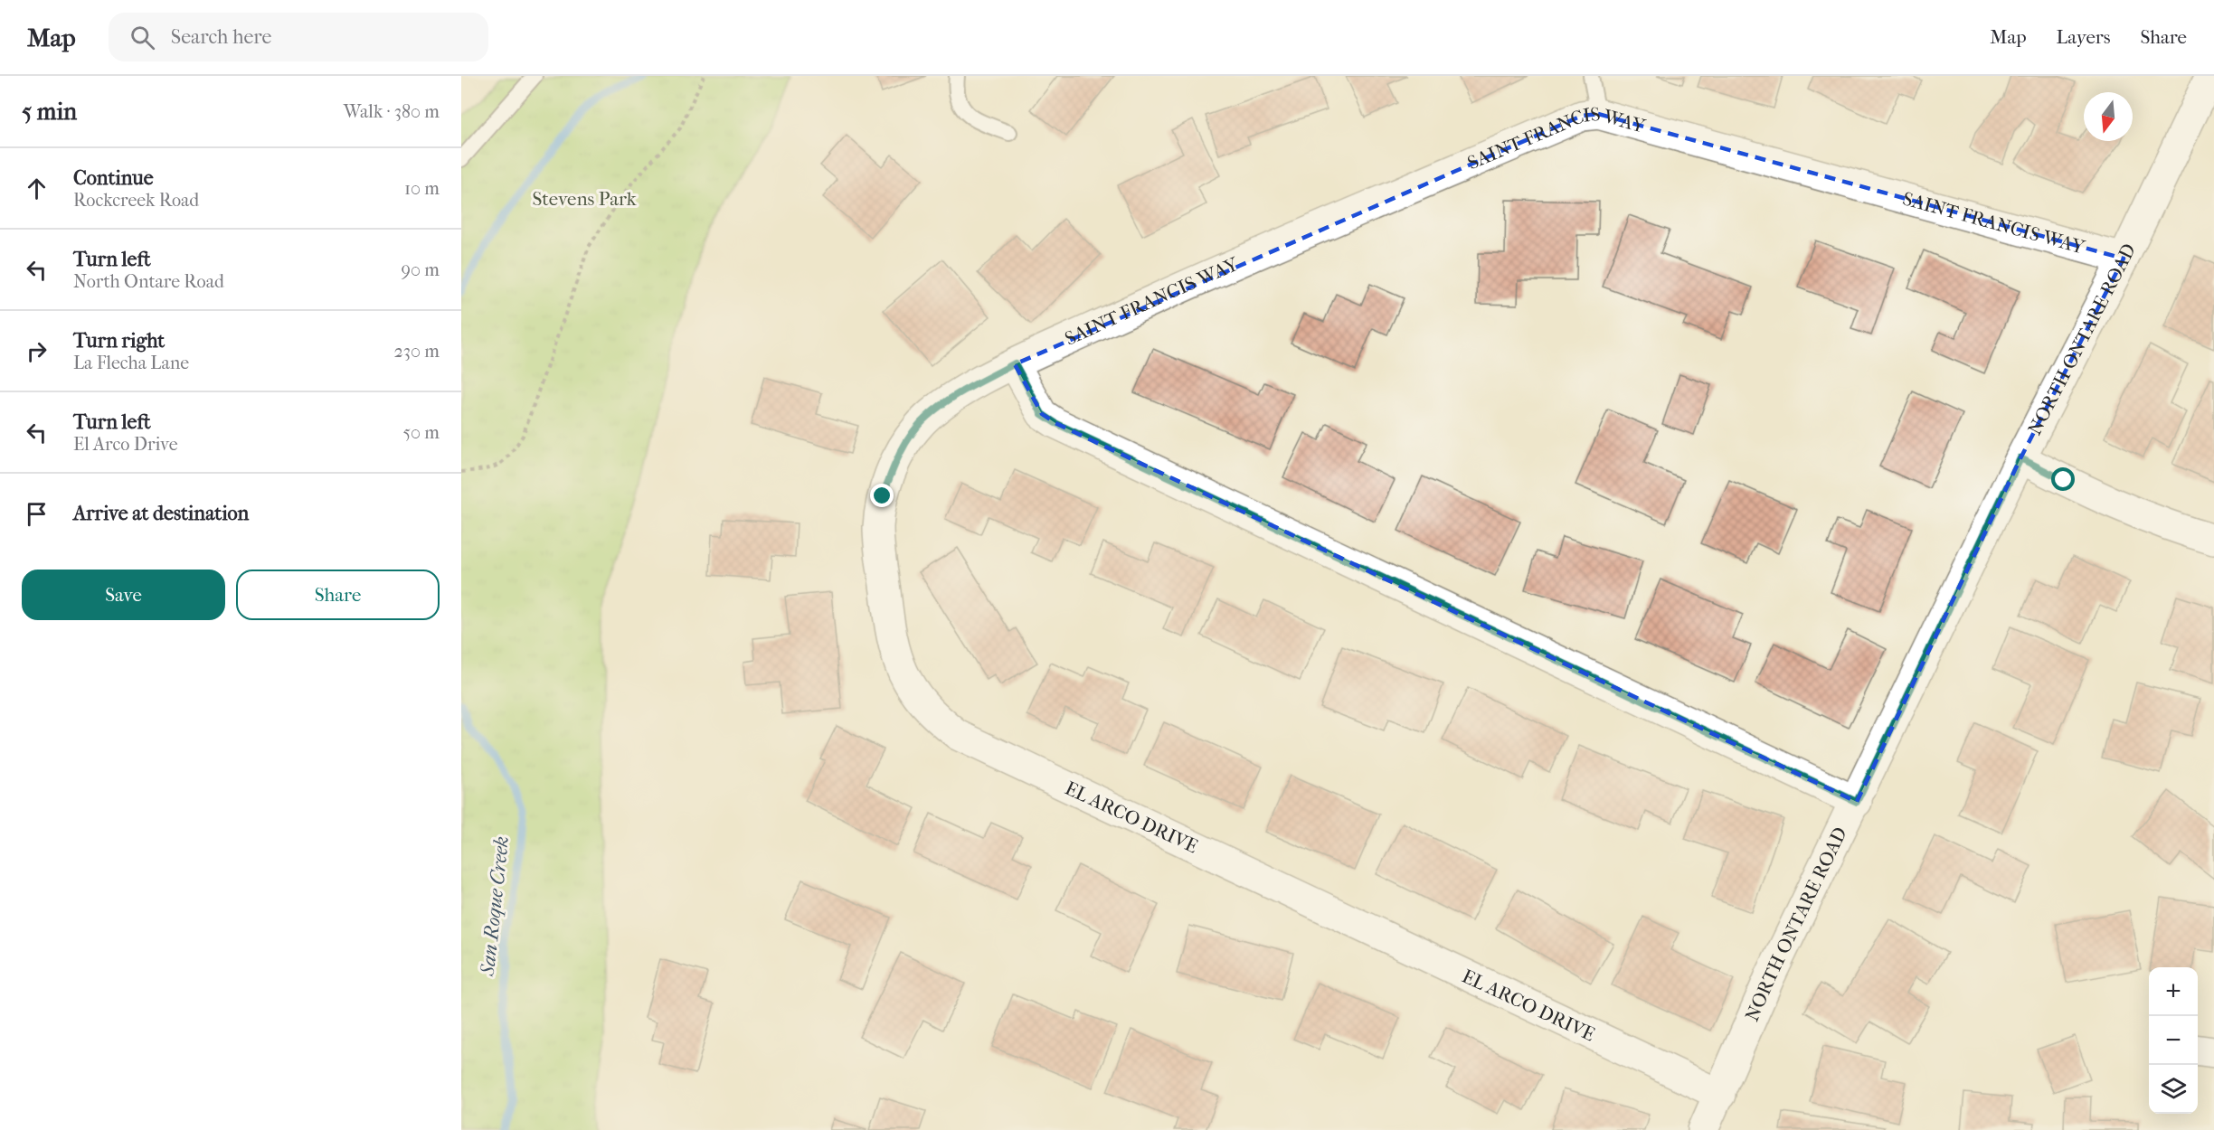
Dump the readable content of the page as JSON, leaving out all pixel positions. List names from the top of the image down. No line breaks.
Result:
{"streets":{"street":["SAINT FRANCIS WAY","NORTH ONTARE ROAD","EL ARCO DRIVE"]},"crossings":[["SAINT FRANCIS WAY","NORTH ONTARE ROAD"],["SAINT FRANCIS WAY","EL ARCO DRIVE"],["NORTH ONTARE ROAD","EL ARCO DRIVE"]],"water":["San Roque Creek"],"parks":["Stevens Park"],"north":"bottom","page":{"header":"Map","search":"Search here","nav":["Map","Layers","Share"],"heading":["5 min","Walk · 380 m"],"list":[["Continue","Rockcreek Road","10 m"],["Turn left","North Ontare Road","90 m"],["Turn right","La Flecha Lane","230 m"],["Turn left","El Arco Drive","50 m"],"Arrive at destination"],"buttons":["Save","Share"],"map_buttons":["+","−"]}}
